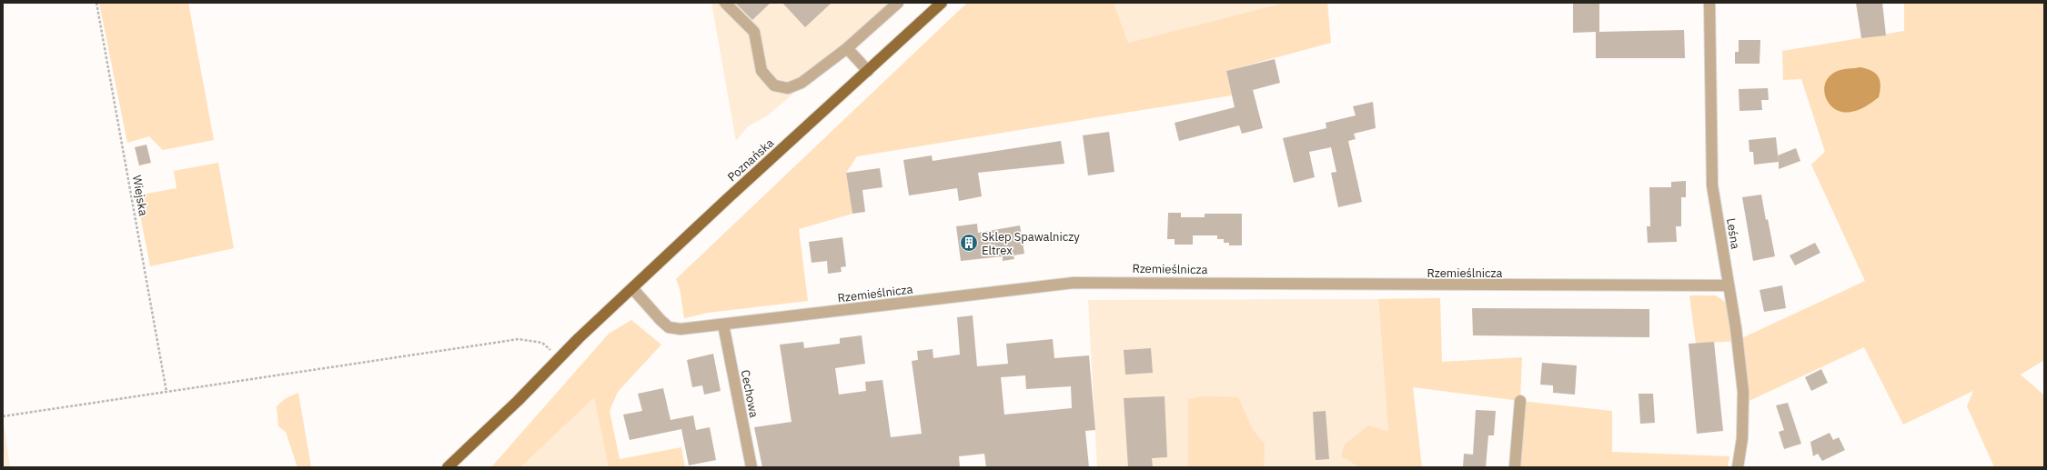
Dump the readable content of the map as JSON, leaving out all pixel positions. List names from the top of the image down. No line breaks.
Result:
{"streets":{"main road":["Poznańska"],"street":["Leśna","Rzemieślnicza","Cechowa"],"path":["Wiejska"]},"crossings":[["Poznańska","Rzemieślnicza"],["Leśna","Rzemieślnicza"],["Rzemieślnicza","Cechowa"]],"places":{"building":["Sklep Spawalniczy Eltrex"]}}
